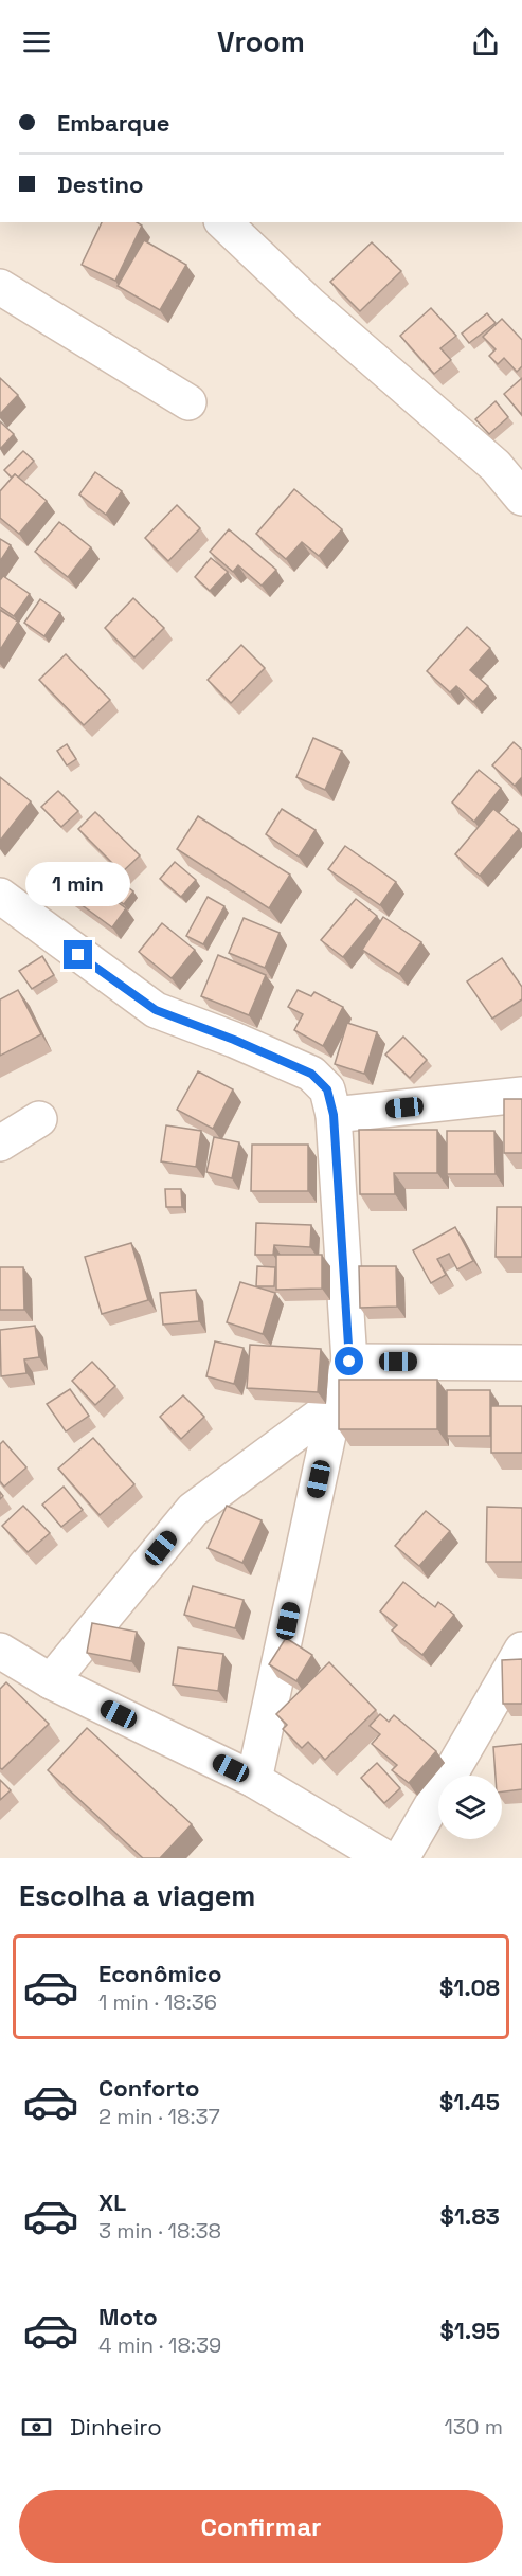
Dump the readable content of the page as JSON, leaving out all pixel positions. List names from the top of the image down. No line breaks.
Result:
{"page":{"header":"Vroom","banner":["Embarque","Destino"],"bubble":"1 min","heading":"Escolha a viagem","list":[{"name":"Econômico","note":"1 min · 18:36","value":"$1.08"},{"name":"Conforto","note":"2 min · 18:37","value":"$1.45"},{"name":"XL","note":"3 min · 18:38","value":"$1.83"},{"name":"Moto","note":"4 min · 18:39","value":"$1.95"}],"pay":["Dinheiro","130 m"],"buttons":"Confirmar"}}
